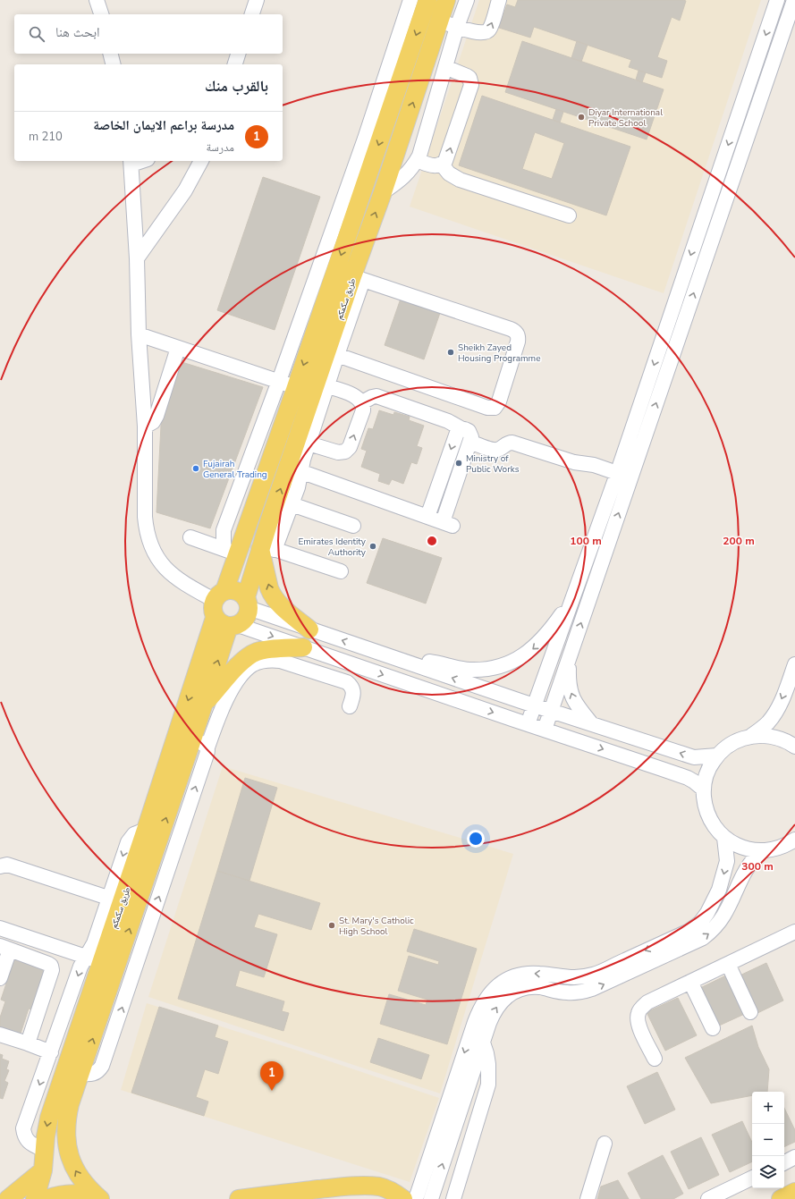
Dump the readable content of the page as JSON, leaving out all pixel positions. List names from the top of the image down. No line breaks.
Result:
{"streets":{"main road":["طريق سكمكم"]},"places":["Diyar International Private School","Sheikh Zayed Housing Programme","Ministry of Public Works","Fujairah General Trading","Emirates Identity Authority","St. Mary's Catholic High School"],"page":{"search":"ابحث هنا","heading":"بالقرب منك","list":[{"mark":"1","name":"مدرسة براعم الايمان الخاصة","note":"مدرسة","value":"210 m"}],"pins":"1","map_buttons":["+","−"]},"rings":["100 m","200 m","300 m"]}
